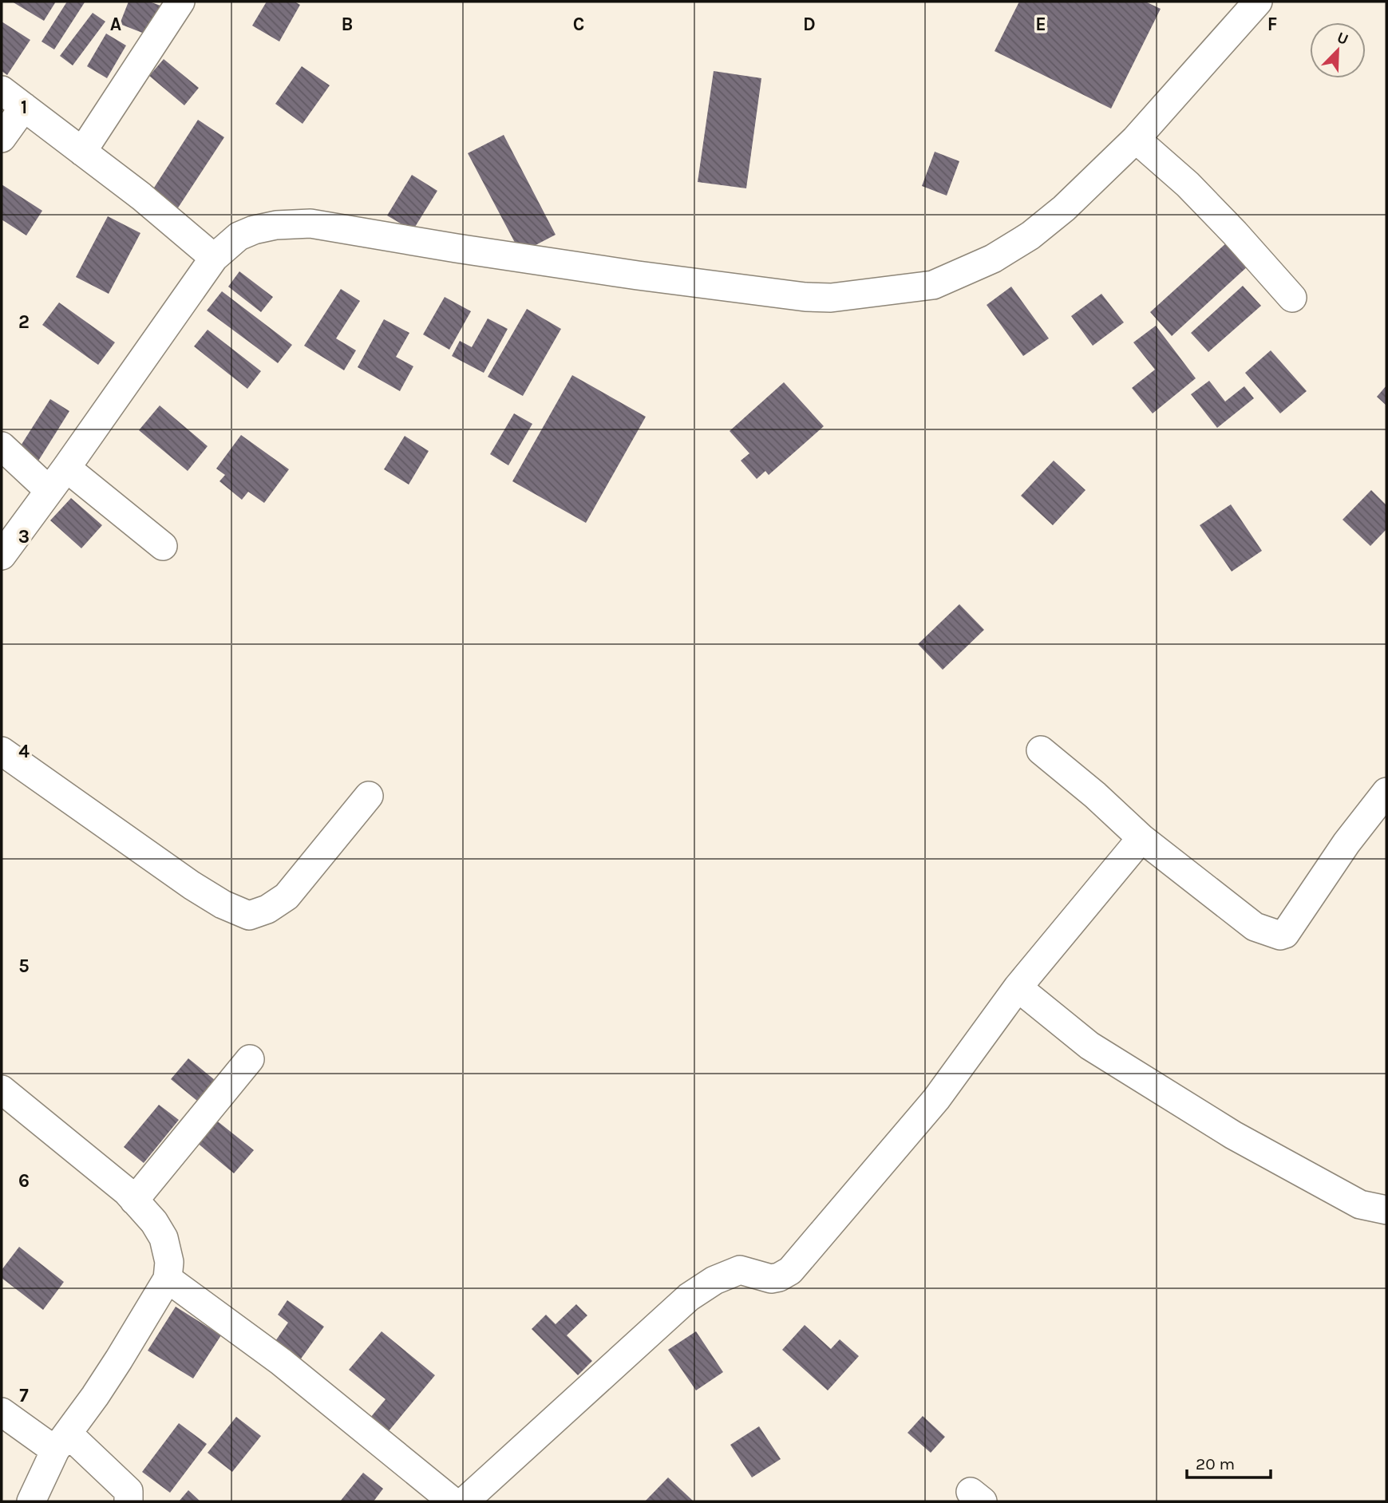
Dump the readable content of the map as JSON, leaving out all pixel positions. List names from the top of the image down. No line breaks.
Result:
{"scale_bar":"20 m","north":"top right","grid":{"columns":["A","B","C","D","E","F"],"rows":["1","2","3","4","5","6","7"]}}
